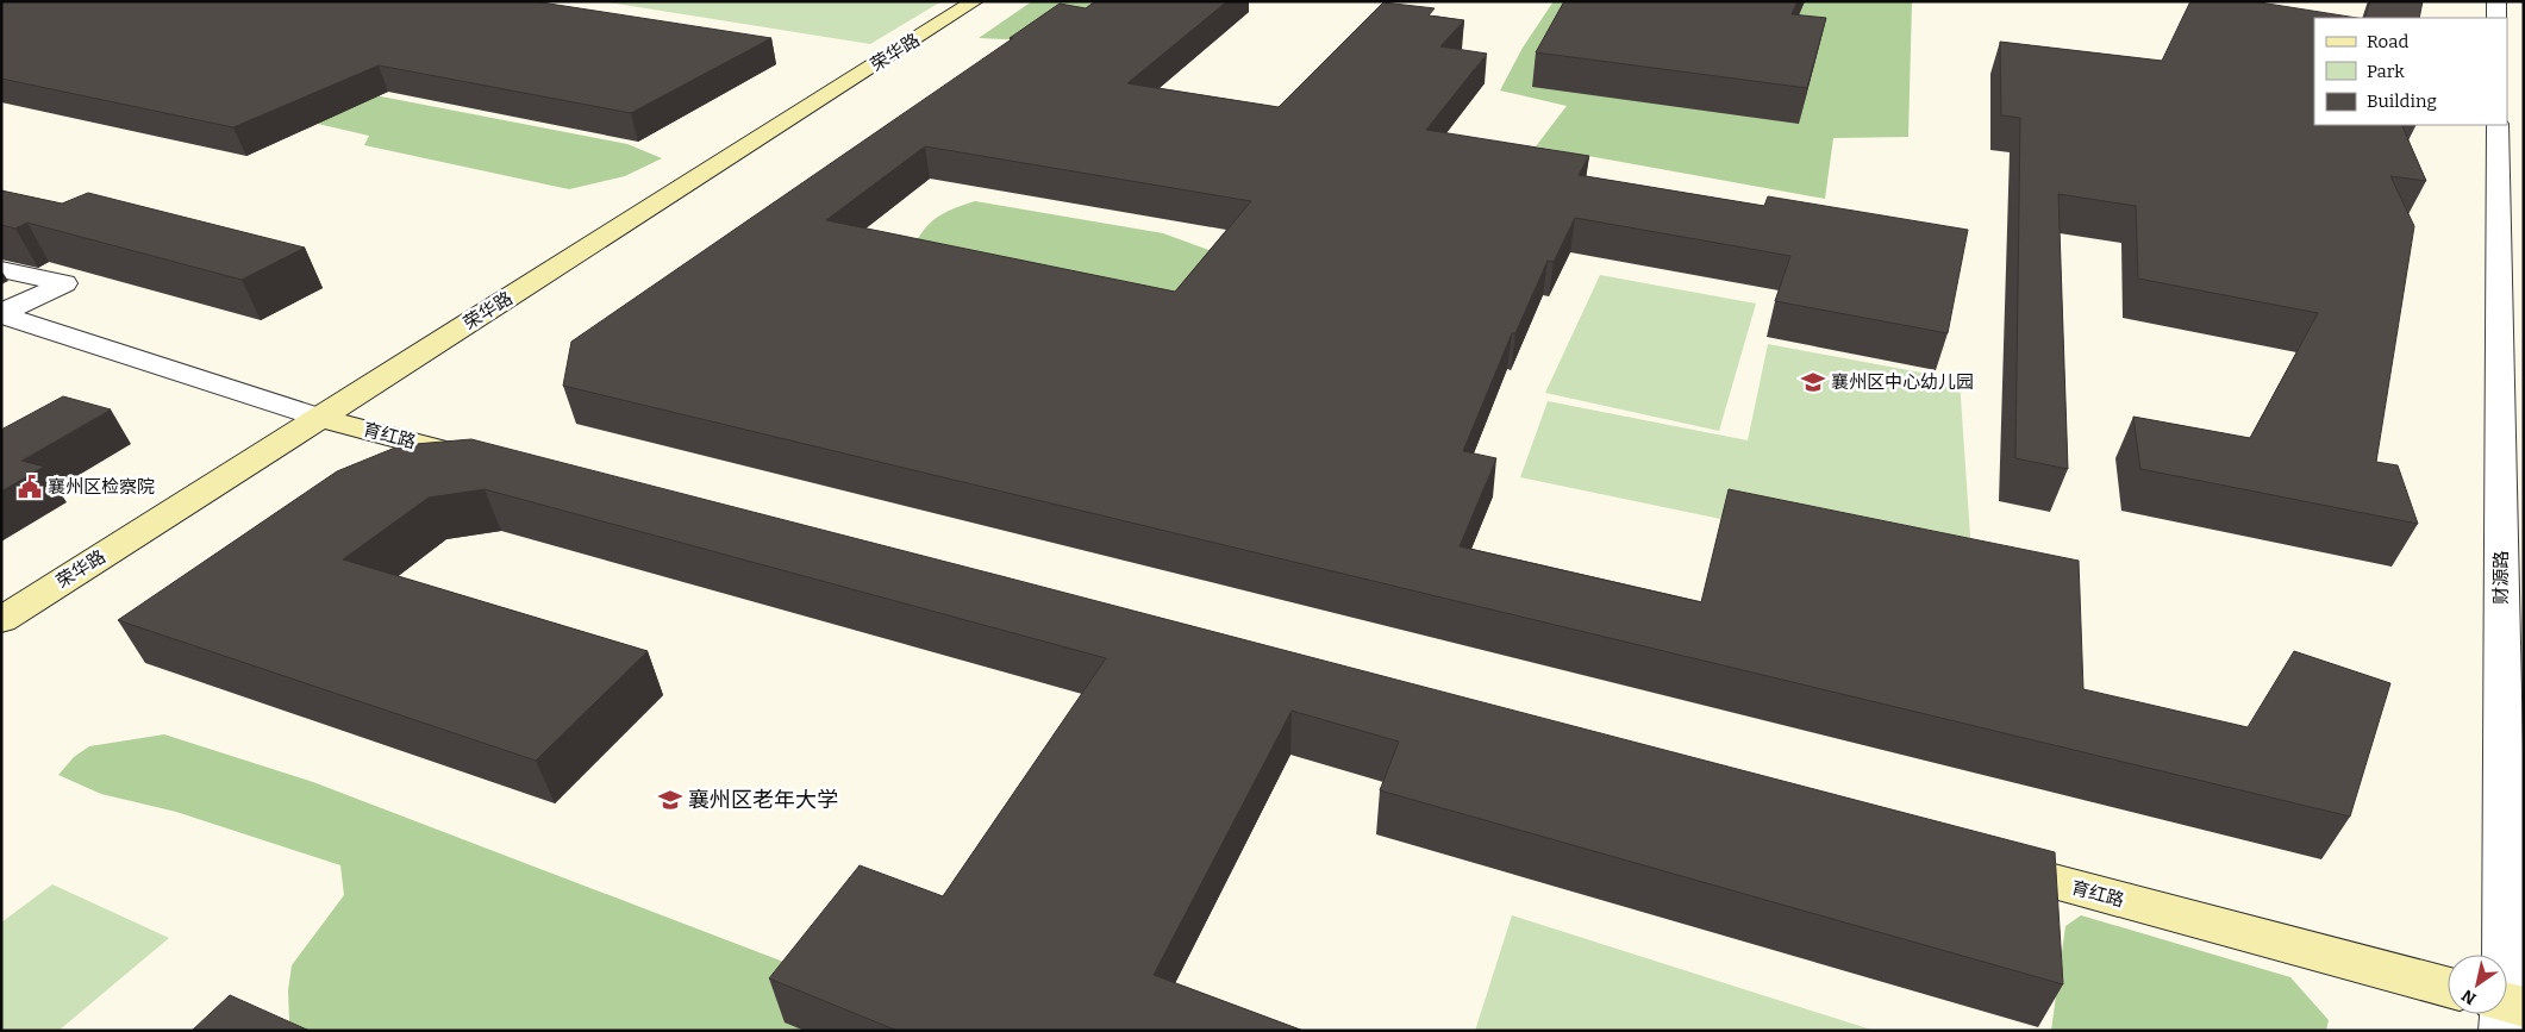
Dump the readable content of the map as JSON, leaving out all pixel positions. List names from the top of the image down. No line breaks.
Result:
{"streets":{"main road":["荣华路","育红路"],"street":["财源路"]},"crossings":[["荣华路","育红路"]],"places":{"school or university":["襄州区中心幼儿园","襄州区老年大学"],"public building":["襄州区检察院"]},"legend":["Road","Park","Building"],"north":"bottom left"}
